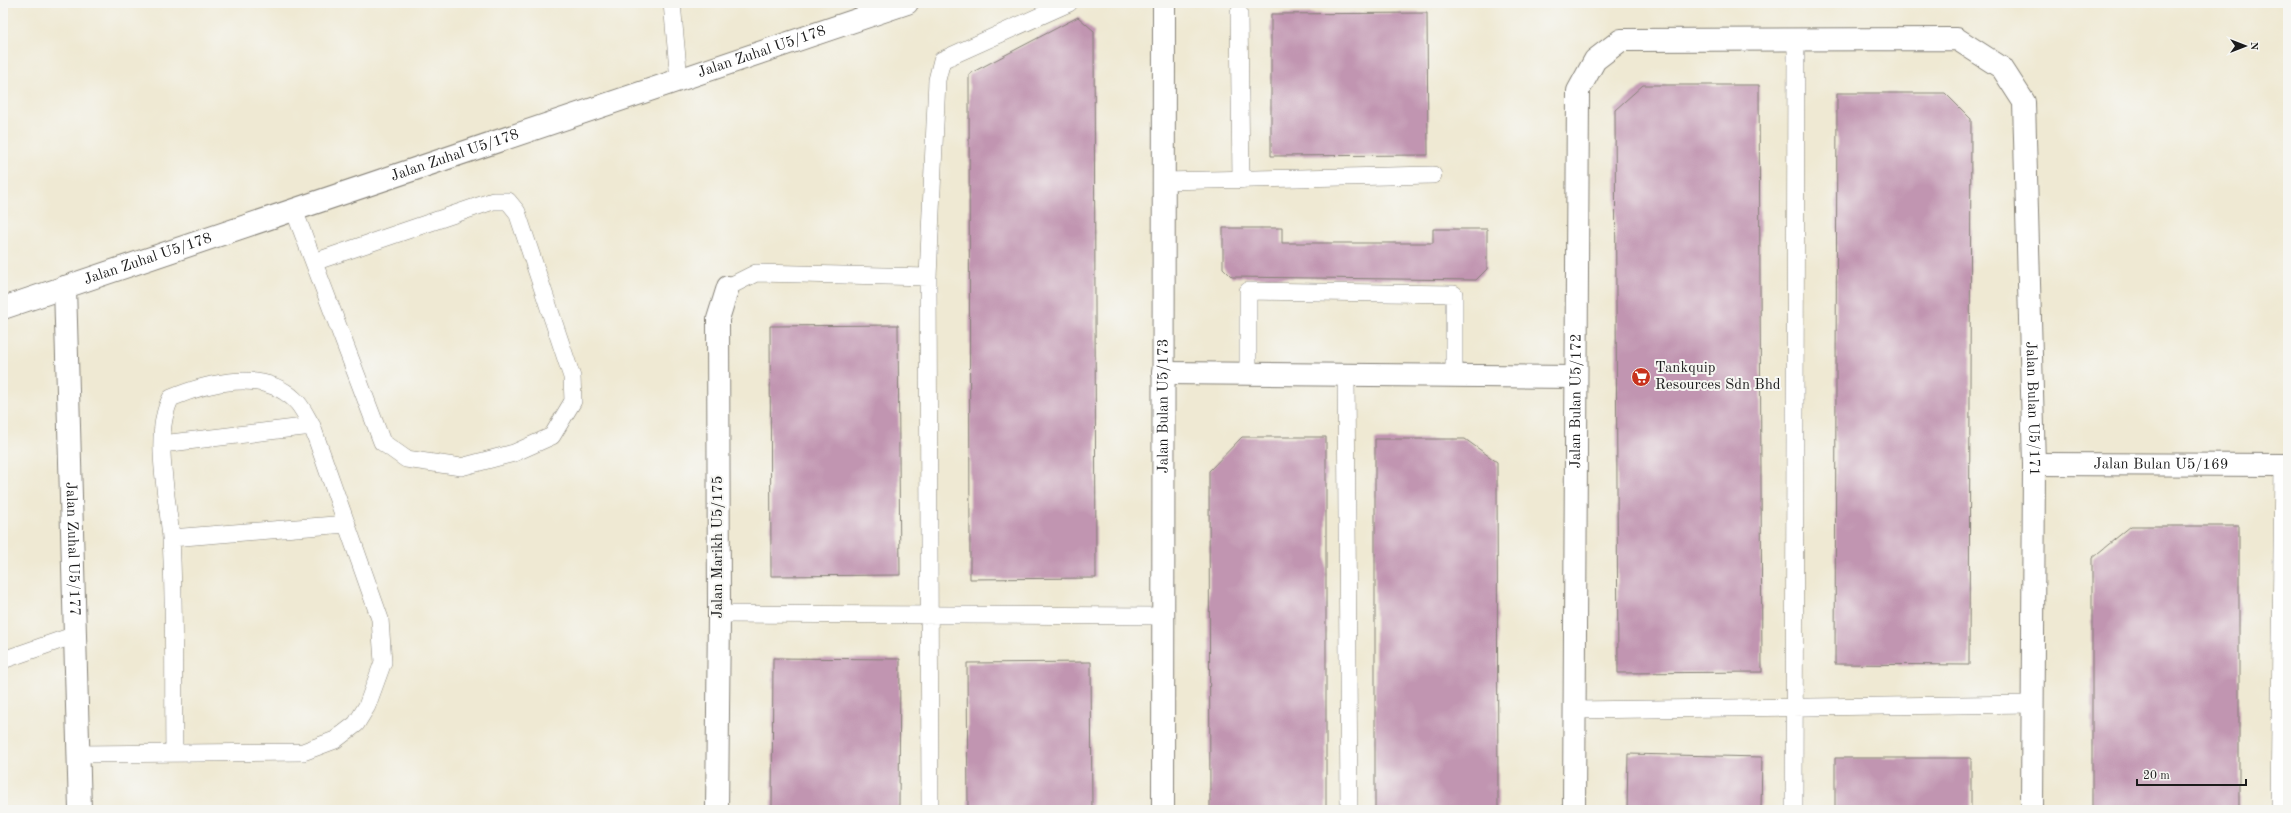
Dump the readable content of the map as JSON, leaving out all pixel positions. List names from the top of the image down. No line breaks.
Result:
{"streets":{"street":["Jalan Zuhal U5/178","Jalan Bulan U5/172","Jalan Bulan U5/173","Jalan Bulan U5/171","Jalan Bulan U5/169","Jalan Marikh U5/175","Jalan Zuhal U5/177"]},"crossings":[["Jalan Zuhal U5/178","Jalan Zuhal U5/177"],["Jalan Bulan U5/172","Jalan Bulan U5/171"],["Jalan Bulan U5/171","Jalan Bulan U5/169"]],"places":{"supermarket":["Tankquip Resources Sdn Bhd"]},"scale_bar":"20 m","north":"right"}
